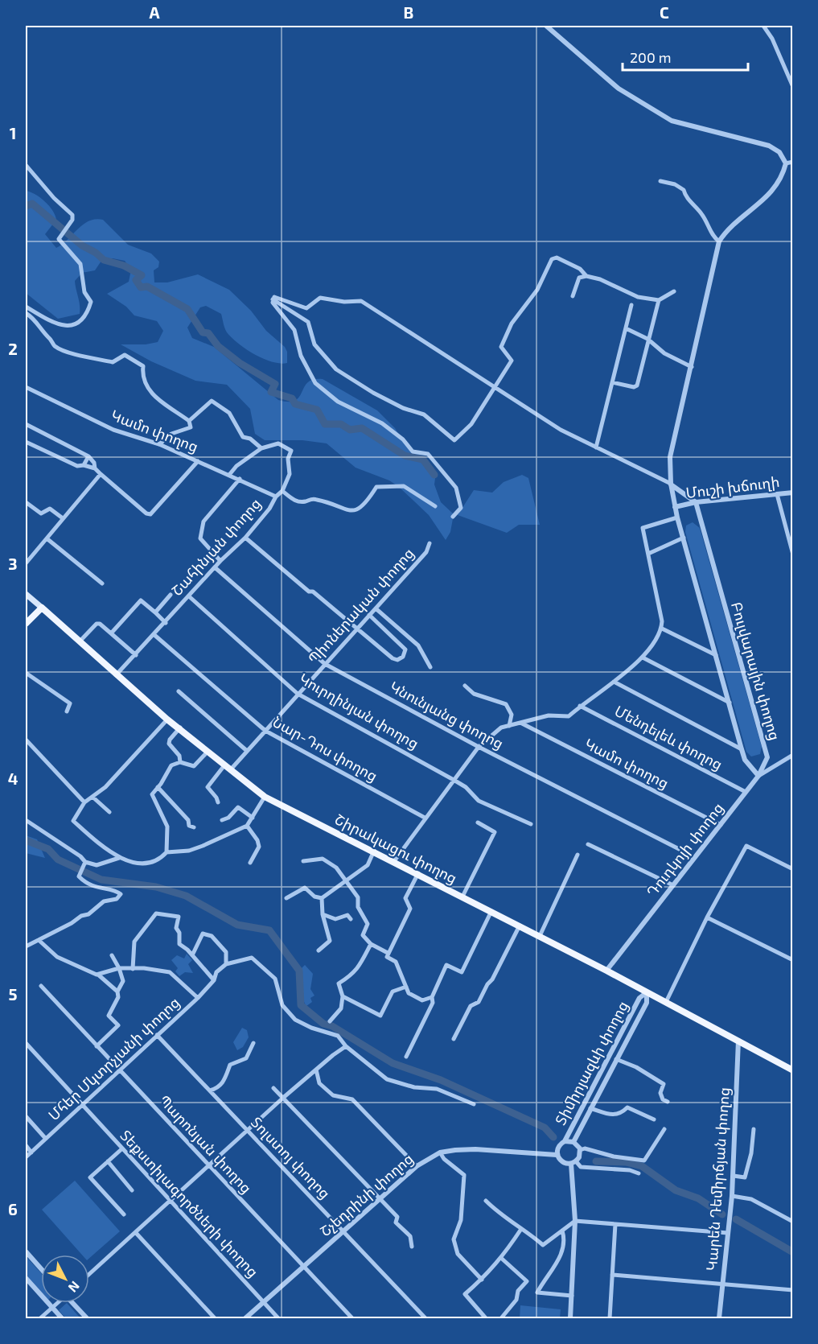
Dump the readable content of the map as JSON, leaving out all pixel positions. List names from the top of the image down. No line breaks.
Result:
{"streets":{"main road":["Շիրակացու փողոց"],"street":["Կամո փողոց","Մուշի խճուղի","Շահինյան փողոց","Պիոներական փողոց","Բուլվարային փողոց","Կուրղինյան փողոց","Կնունյանց փողոց","Մենդելեև փողոց","Նար-Դոս փողոց","Դուդկոյի փողոց","Մհեր Մկտրչյանի փողոց","Տիմիրյազևի փողոց","Պարոնյան փողոց","Տոլստոյ փողոց","Կարեն Դեմիրճյան փողոց","Շչեդրինի փողոց","Տեքստիլագործների փողոց"]},"crossings":[["Կամո փողոց","Շահինյան փողոց"],["Կամո փողոց","Դուդկոյի փողոց"],["Մուշի խճուղի","Բուլվարային փողոց"],["Շահինյան փողոց","Կուրղինյան փողոց"],["Շահինյան փողոց","Կնունյանց փողոց"],["Շահինյան փողոց","Նար-Դոս փողոց"],["Շահինյան փողոց","Շիրակացու փողոց"],["Պիոներական փողոց","Կուրղինյան փողոց"],["Պիոներական փողոց","Կնունյանց փողոց"],["Պիոներական փողոց","Նար-Դոս փողոց"],["Պիոներական փողոց","Շիրակացու փողոց"],["Բուլվարային փողոց","Դուդկոյի փողոց"],["Մենդելեև փողոց","Դուդկոյի փողոց"],["Շիրակացու փողոց","Դուդկոյի փողոց"],["Շիրակացու փողոց","Տիմիրյազևի փողոց"],["Շիրակացու փողոց","Կարեն Դեմիրճյան փողոց"],["Մհեր Մկտրչյանի փողոց","Պարոնյան փողոց"],["Մհեր Մկտրչյանի փողոց","Տոլստոյ փողոց"],["Մհեր Մկտրչյանի փողոց","Տեքստիլագործների փողոց"],["Տիմիրյազևի փողոց","Շչեդրինի փողոց"],["Պարոնյան փողոց","Շչեդրինի փողոց"],["Տոլստոյ փողոց","Շչեդրինի փողոց"],["Շչեդրինի փողոց","Տեքստիլագործների փողոց"]],"scale_bar":"200 m","north":"bottom right","grid":{"columns":["A","B","C"],"rows":["1","2","3","4","5","6"]}}
